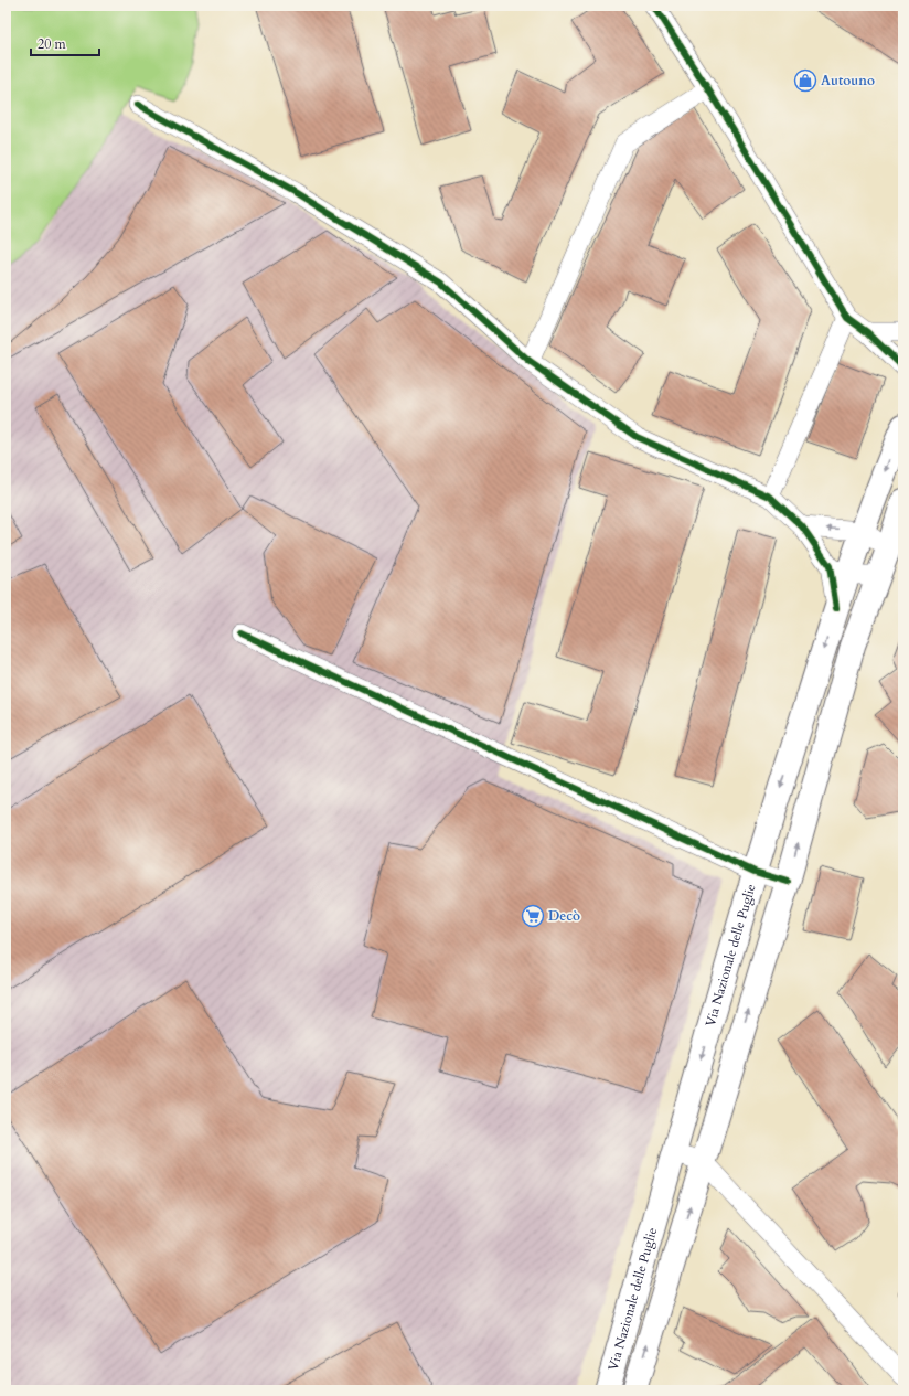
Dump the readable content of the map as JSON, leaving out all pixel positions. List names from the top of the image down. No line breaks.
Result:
{"streets":{"main road":["Via Nazionale delle Puglie"]},"places":{"shop":["Autouno"],"supermarket":["Decò"]},"scale_bar":"20 m"}
